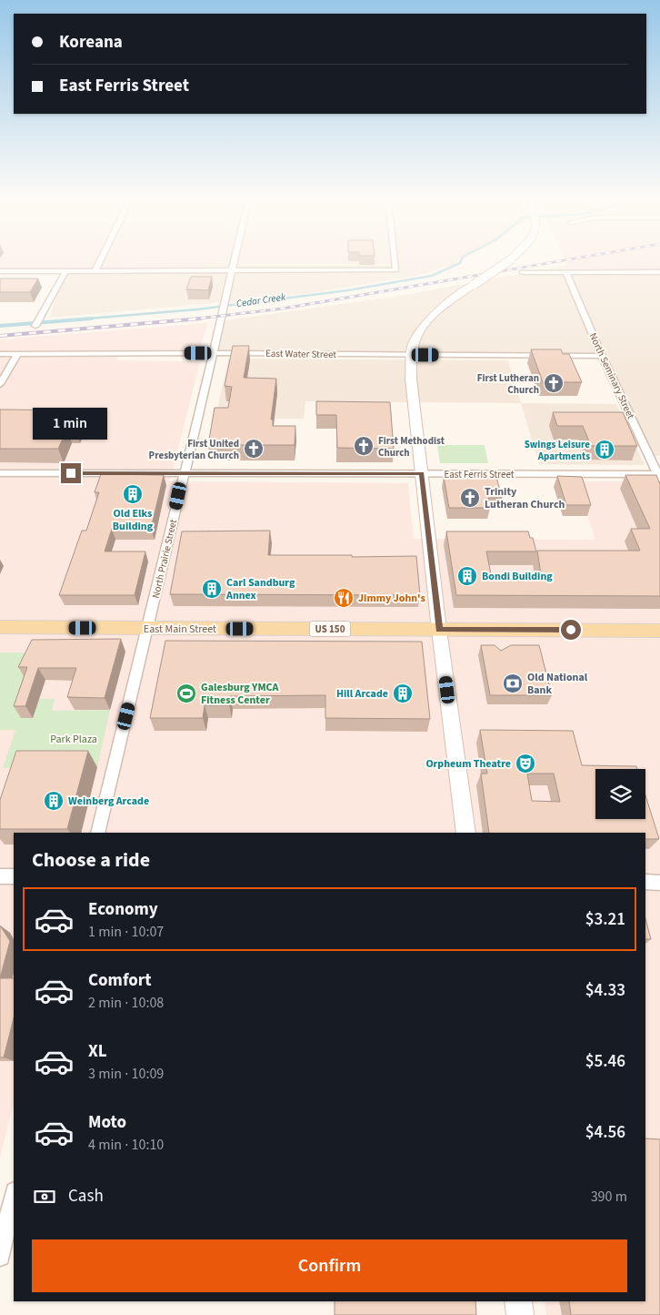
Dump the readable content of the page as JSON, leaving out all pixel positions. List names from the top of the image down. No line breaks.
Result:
{"streets":{"main road":["East Main Street","US 150"],"street":["East Water Street","North Seminary Street","East Ferris Street","North Prairie Street"]},"crossings":[["East Water Street","North Seminary Street"],["East Water Street","North Prairie Street"],["North Seminary Street","East Ferris Street"],["East Ferris Street","North Prairie Street"],["North Prairie Street","East Main Street"]],"water":["Cedar Creek"],"parks":["Park Plaza"],"places":{"church":["First Lutheran Church","First Methodist Church","First United Presbyterian Church","Trinity Lutheran Church"],"building":["Swings Leisure Apartments","Old Elks Building","Bondi Building","Carl Sandburg Annex","Hill Arcade","Weinberg Arcade"],"restaurant":["Jimmy John's"],"bank":["Old National Bank"],"sports":["Galesburg YMCA Fitness Center"],"theatre":["Orpheum Theatre"]},"page":{"banner":["Koreana","East Ferris Street"],"bubble":"1 min","heading":"Choose a ride","list":[{"name":"Economy","note":"1 min · 10:07","value":"$3.21"},{"name":"Comfort","note":"2 min · 10:08","value":"$4.33"},{"name":"XL","note":"3 min · 10:09","value":"$5.46"},{"name":"Moto","note":"4 min · 10:10","value":"$4.56"}],"pay":["Cash","390 m"],"buttons":"Confirm"}}
